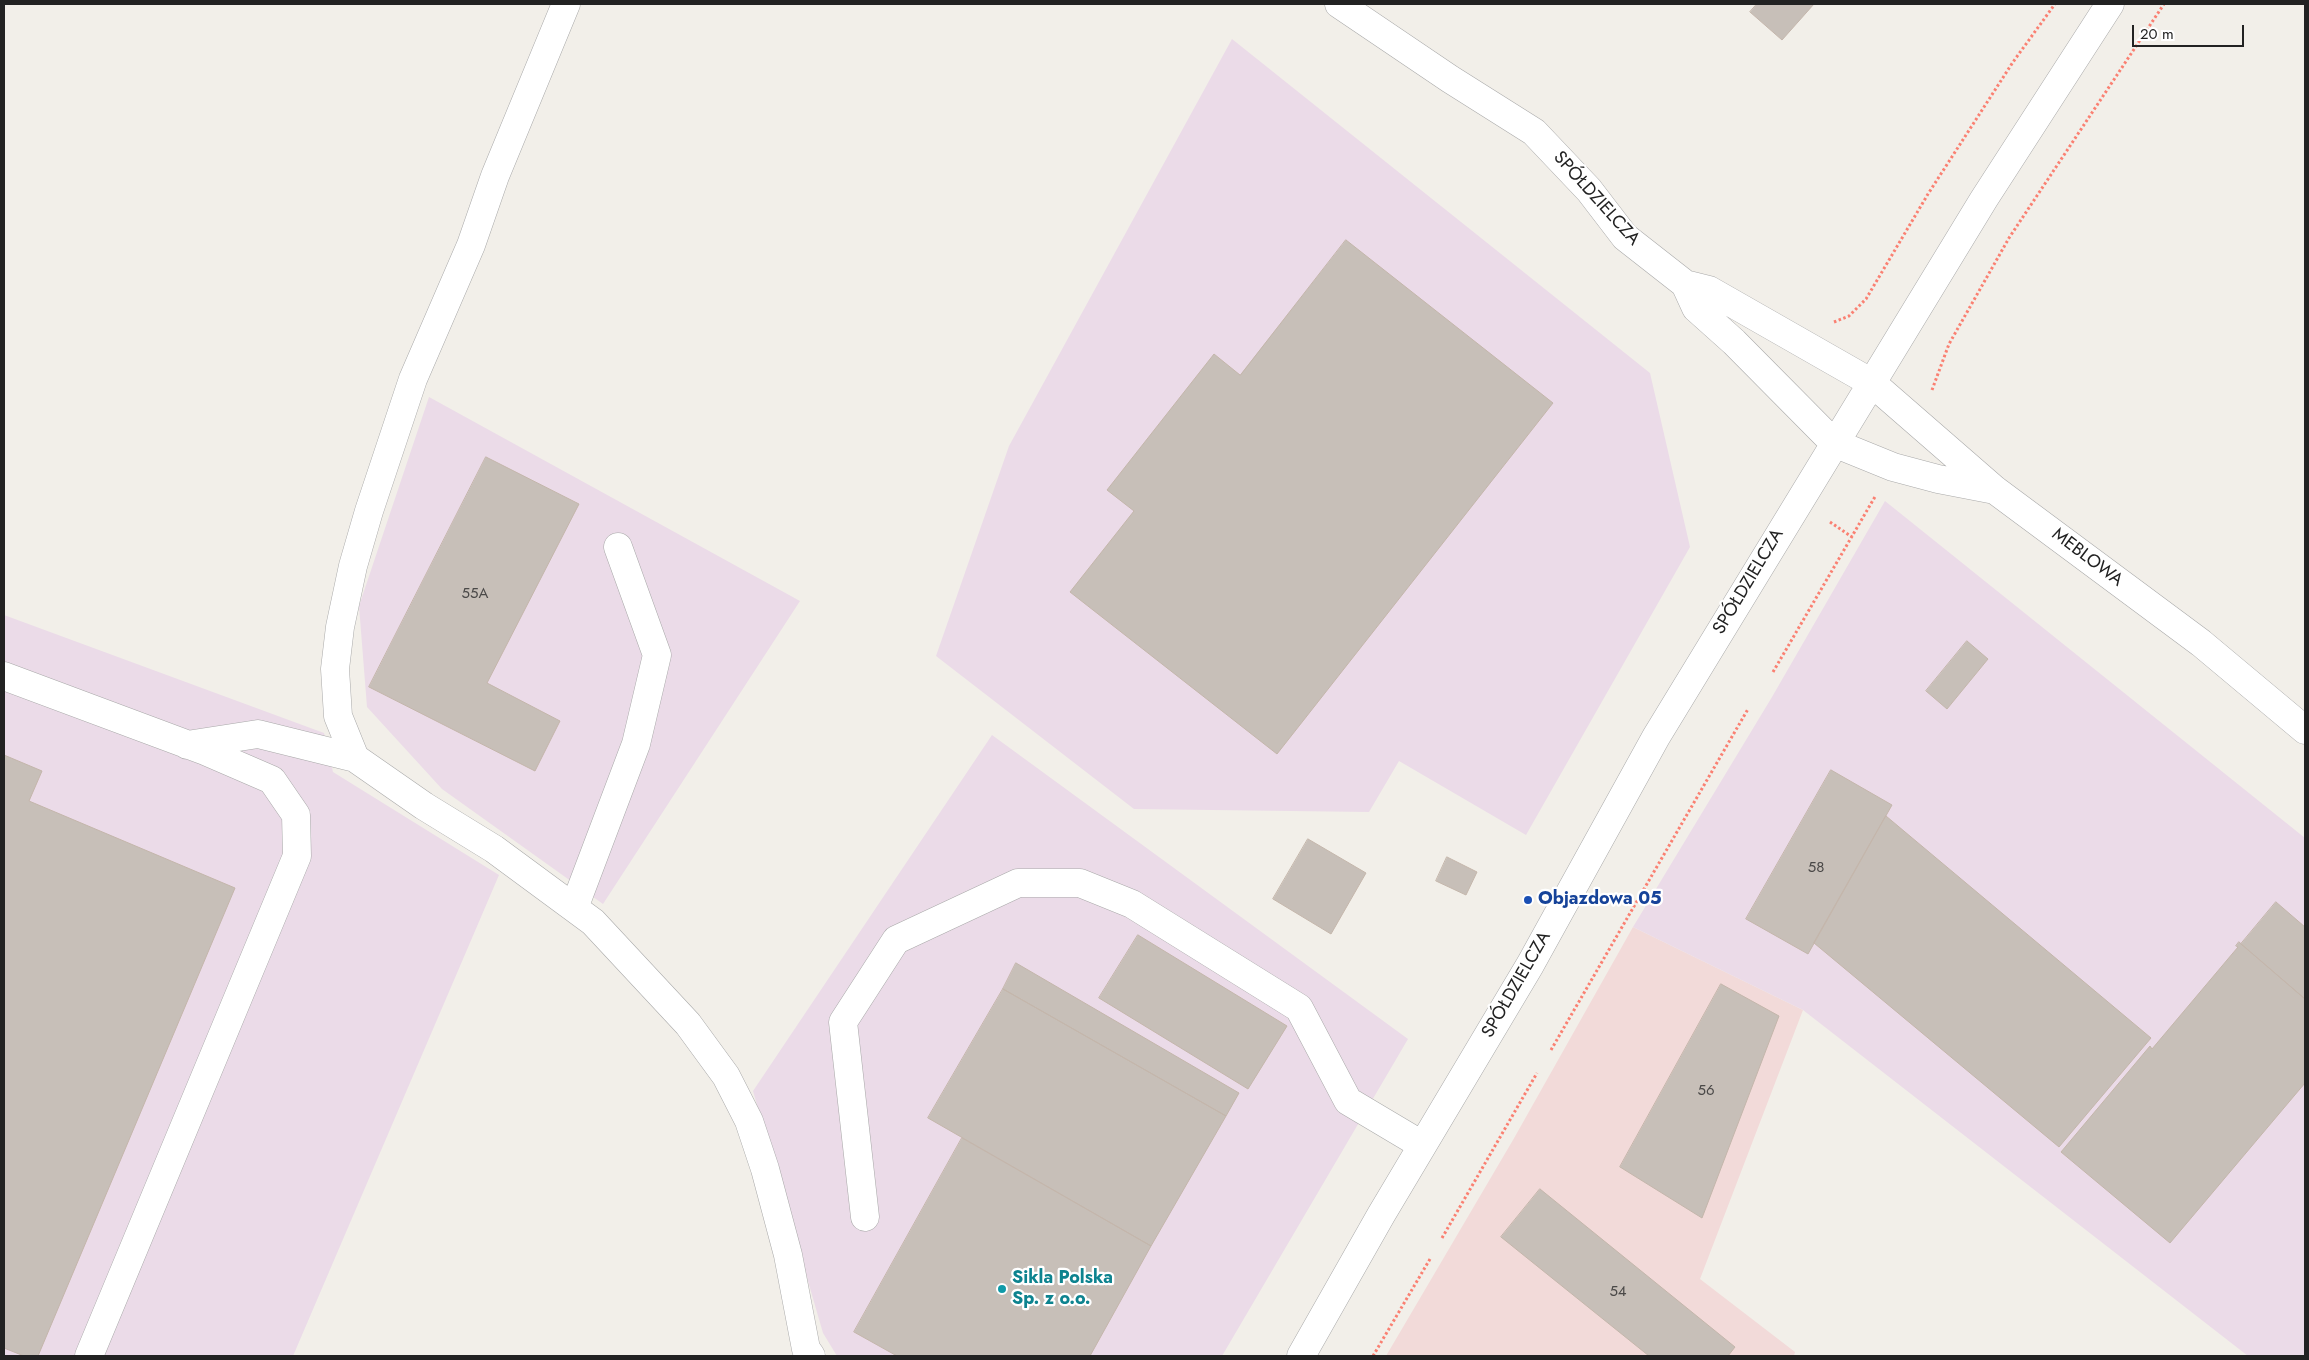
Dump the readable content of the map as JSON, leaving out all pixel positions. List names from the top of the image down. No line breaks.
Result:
{"streets":{"street":["SPÓŁDZIELCZA","MEBLOWA"]},"crossings":[["SPÓŁDZIELCZA","MEBLOWA"]],"places":["Objazdowa 05","Sikla Polska Sp. z o.o."],"house_numbers":["55A","58","56","54"],"scale_bar":"20 m"}
